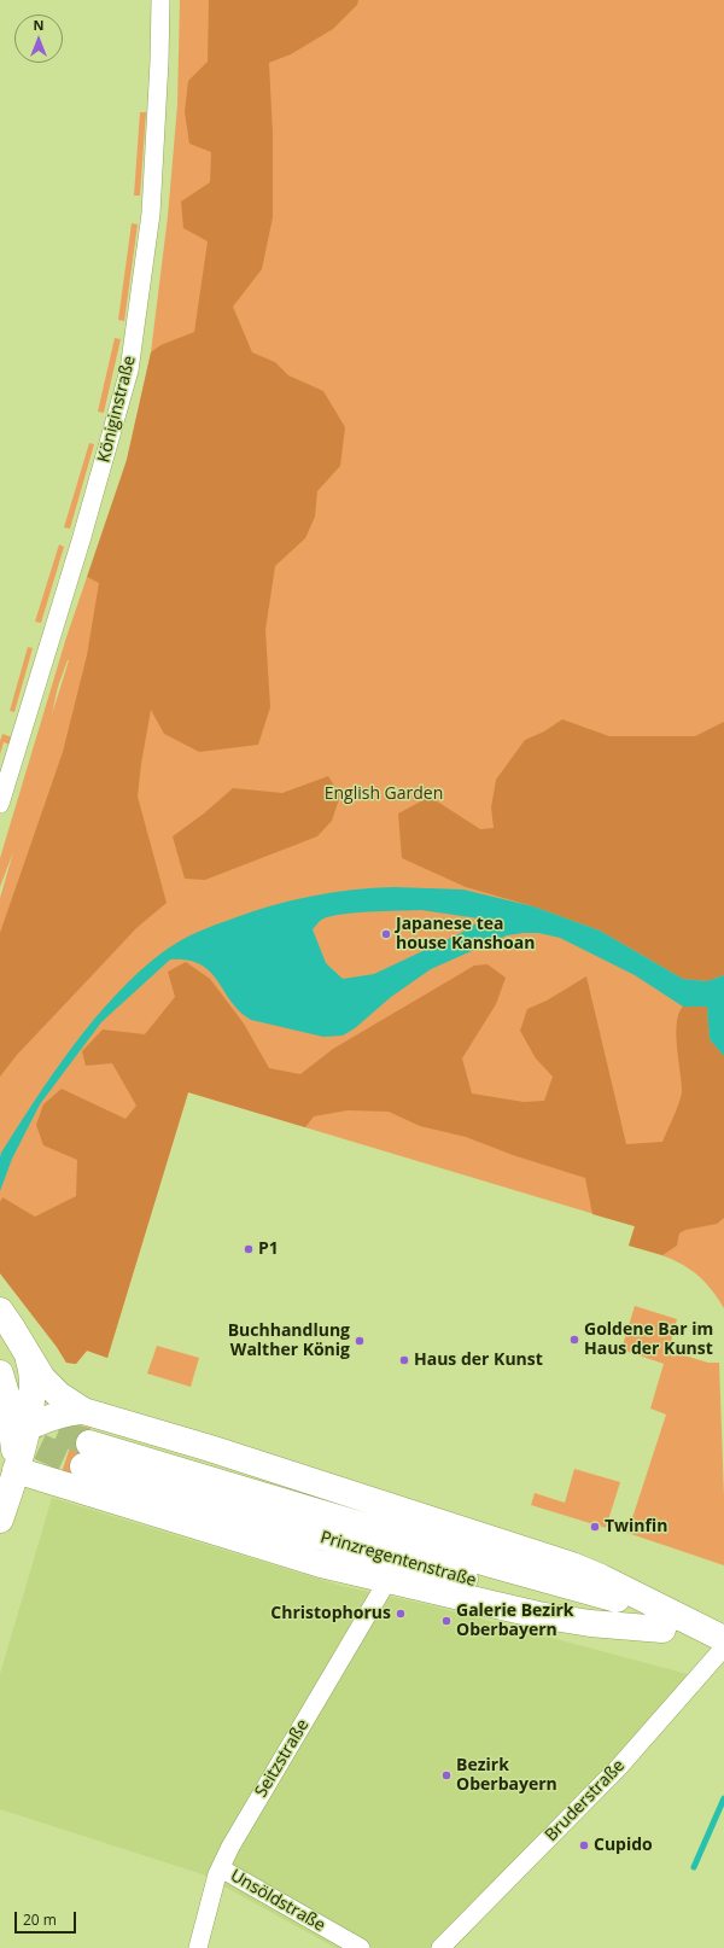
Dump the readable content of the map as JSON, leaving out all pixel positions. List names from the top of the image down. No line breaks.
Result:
{"streets":{"main road":["Prinzregentenstraße"],"street":["Königinstraße","Seitzstraße","Bruderstraße","Unsöldstraße"]},"crossings":[["Prinzregentenstraße","Bruderstraße"],["Seitzstraße","Unsöldstraße"]],"parks":["English Garden"],"places":["Japanese tea house Kanshoan","P1","Goldene Bar im Haus der Kunst","Buchhandlung Walther König","Haus der Kunst","Twinfin","Christophorus","Galerie Bezirk Oberbayern","Bezirk Oberbayern","Cupido"],"scale_bar":"20 m","north":"top"}
